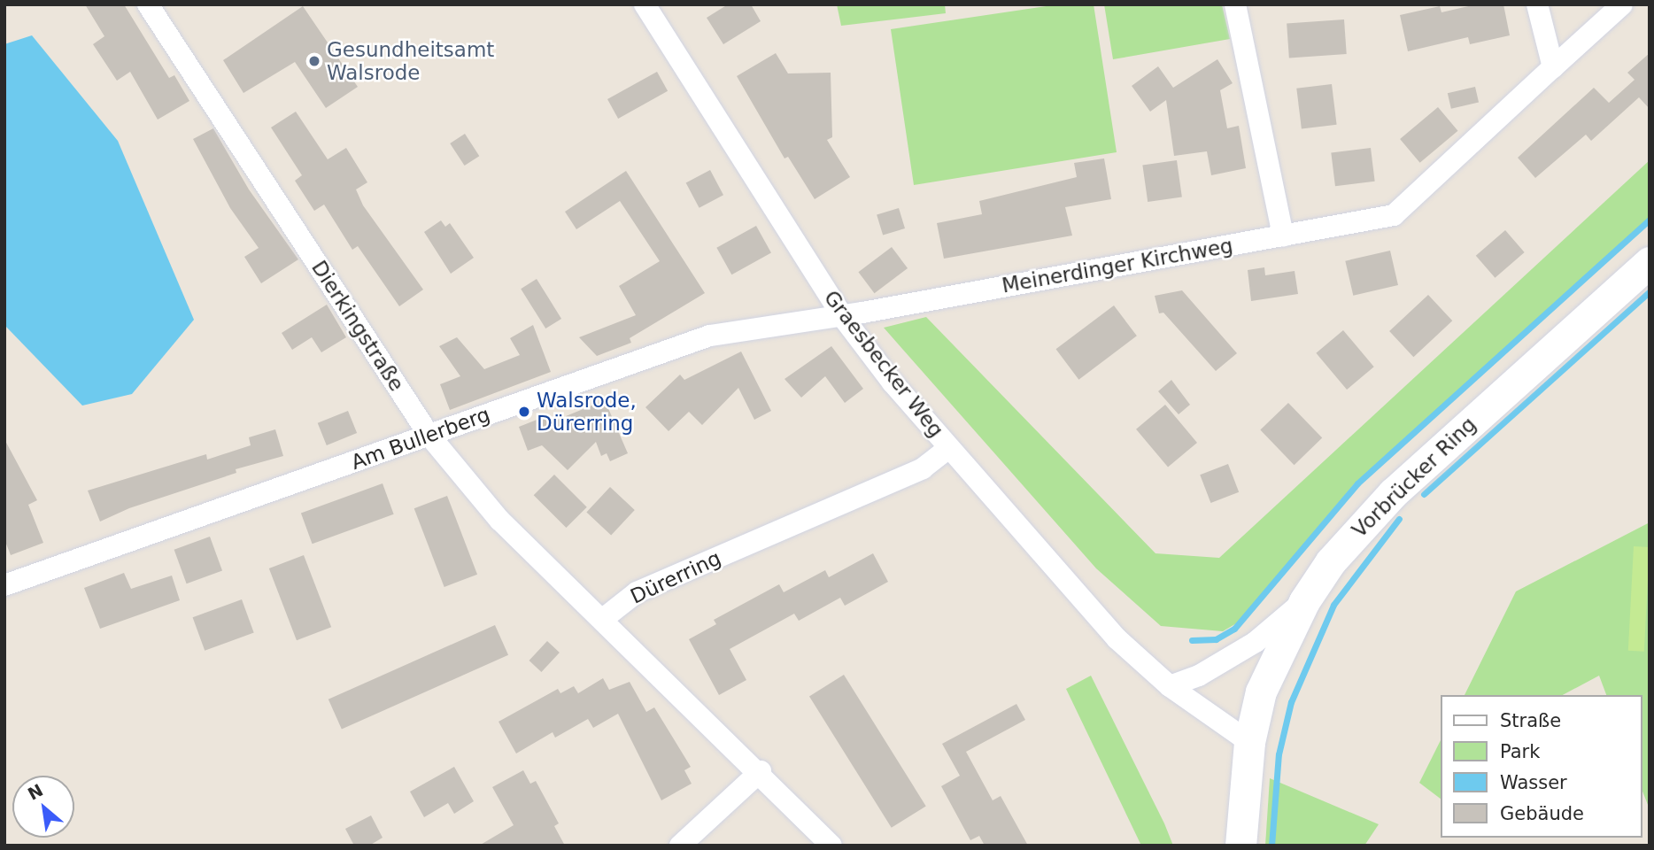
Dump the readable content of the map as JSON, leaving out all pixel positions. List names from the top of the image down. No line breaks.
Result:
{"streets":{"main road":["Vorbrücker Ring"],"street":["Meinerdinger Kirchweg","Dierkingstraße","Graesbecker Weg","Am Bullerberg","Dürerring"]},"crossings":[["Meinerdinger Kirchweg","Graesbecker Weg"],["Meinerdinger Kirchweg","Am Bullerberg"],["Dierkingstraße","Am Bullerberg"],["Dierkingstraße","Dürerring"],["Graesbecker Weg","Am Bullerberg"],["Graesbecker Weg","Vorbrücker Ring"],["Graesbecker Weg","Dürerring"]],"places":["Gesundheitsamt Walsrode","Walsrode, Dürerring"],"legend":["Straße","Park","Wasser","Gebäude"],"north":"top left"}
